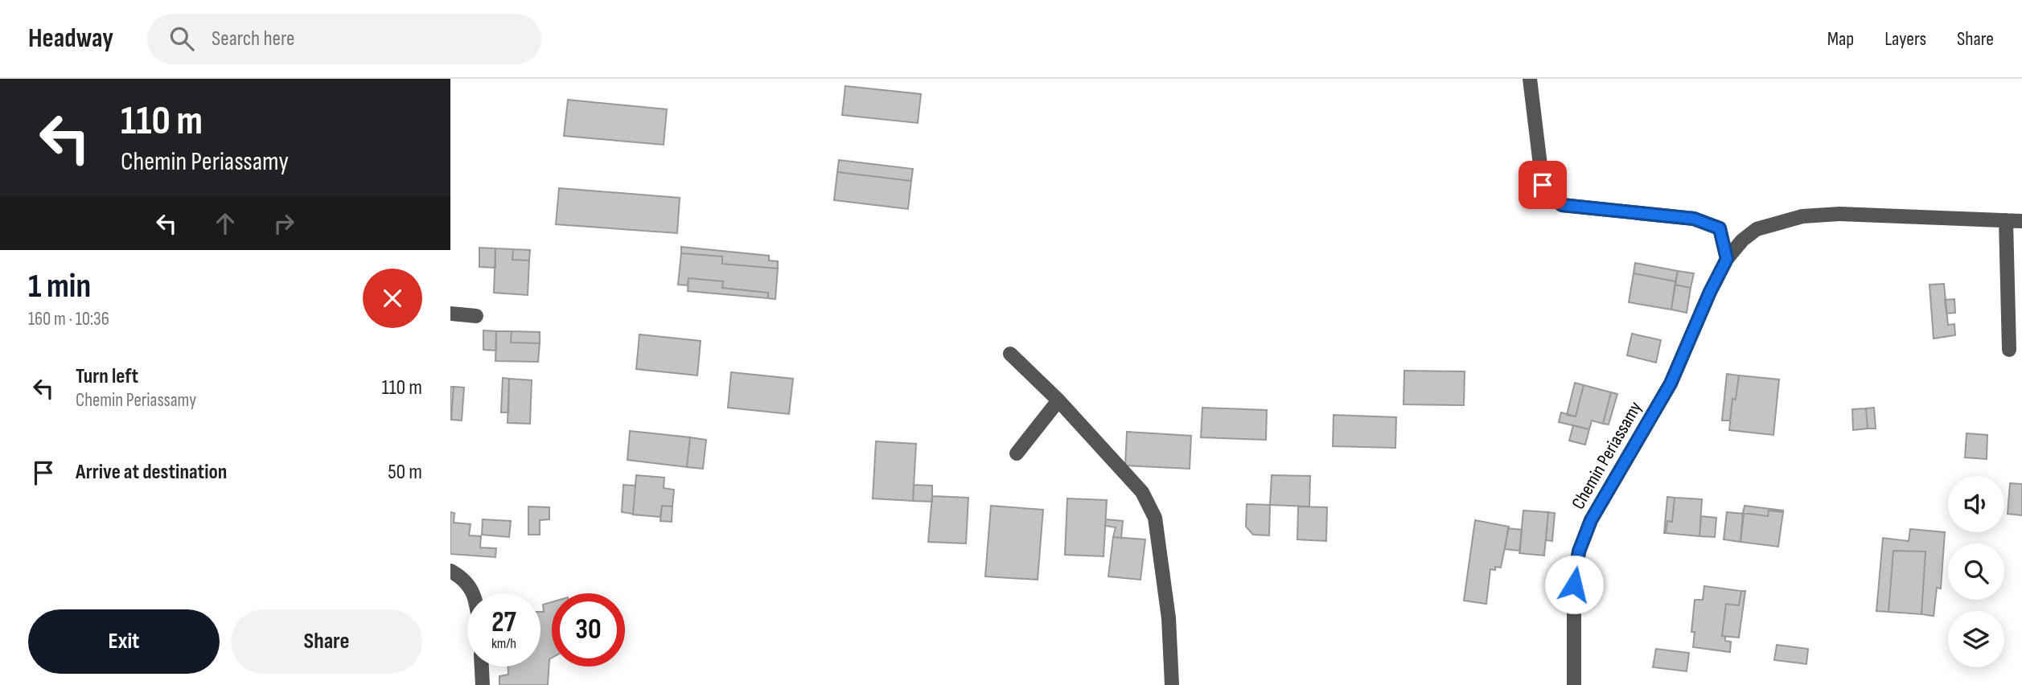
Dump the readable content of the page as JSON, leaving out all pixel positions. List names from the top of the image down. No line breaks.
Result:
{"streets":{"street":["Chemin Periassamy"]},"page":{"header":"Headway","search":"Search here","nav":["Map","Layers","Share"],"turn":["110 m","Chemin Periassamy"],"heading":["1 min","160 m · 10:36"],"list":[{"name":"Turn left","note":"Chemin Periassamy","value":"110 m"},{"name":"Arrive at destination","value":"50 m"}],"speed":"27 km/h","limit":"30","buttons":["Exit","Share"]}}
